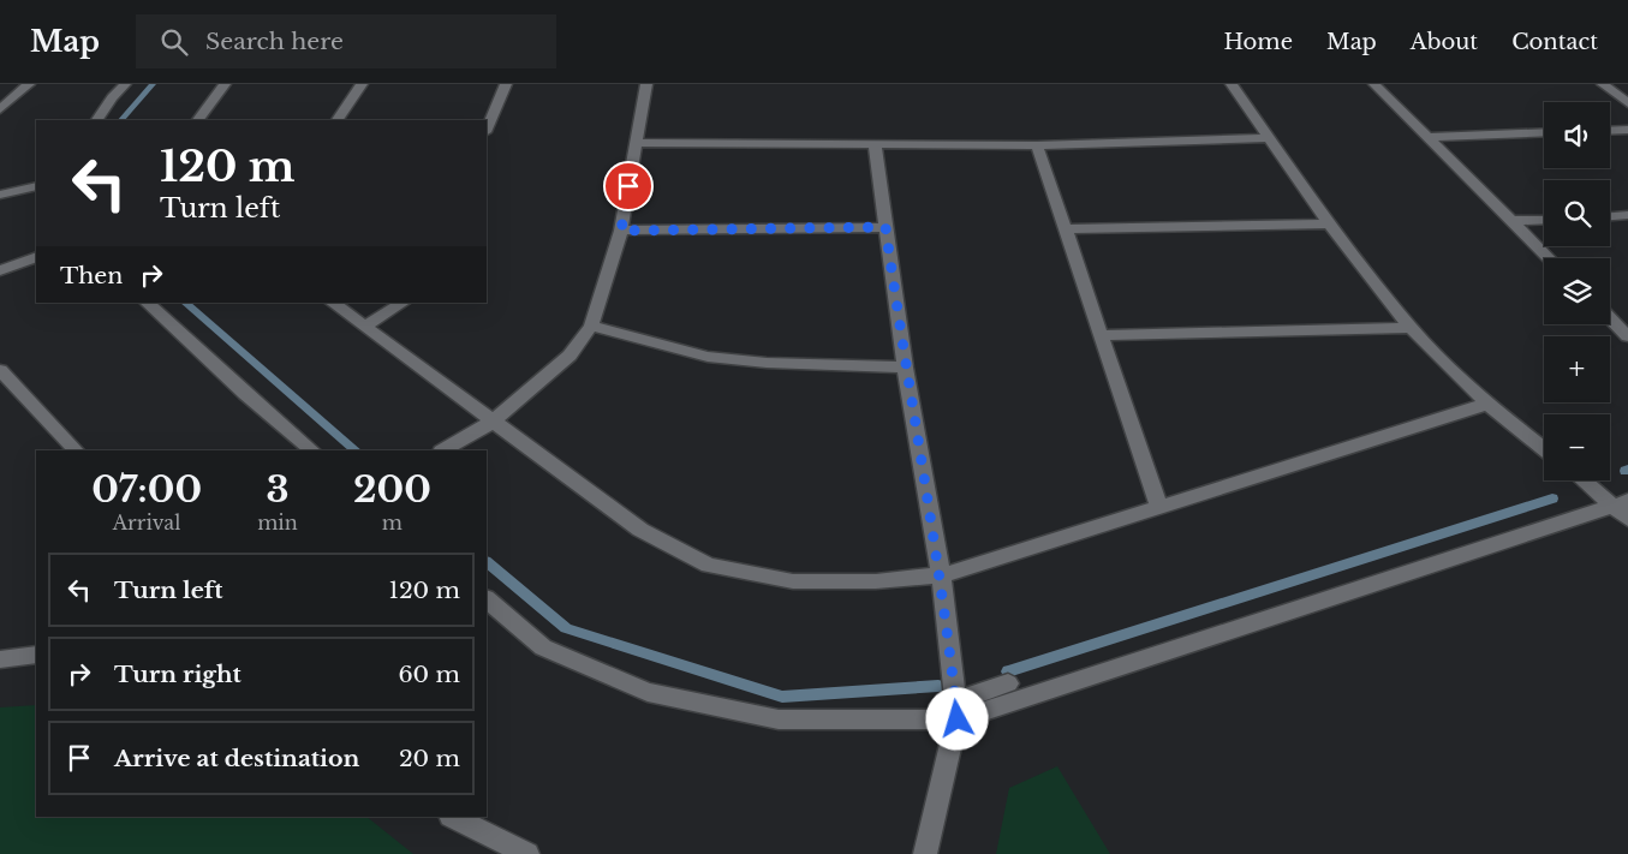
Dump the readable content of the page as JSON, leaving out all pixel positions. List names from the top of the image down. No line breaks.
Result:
{"page":{"header":"Map","search":"Search here","nav":["Home","Map","About","Contact"],"map_buttons":["+","−"],"turn":["120 m","Turn left"],"then":"Then","eta":["07:00","Arrival","3","min","200","m"],"list":[{"name":"Turn left","value":"120 m"},{"name":"Turn right","value":"60 m"},{"name":"Arrive at destination","value":"20 m"}]}}
